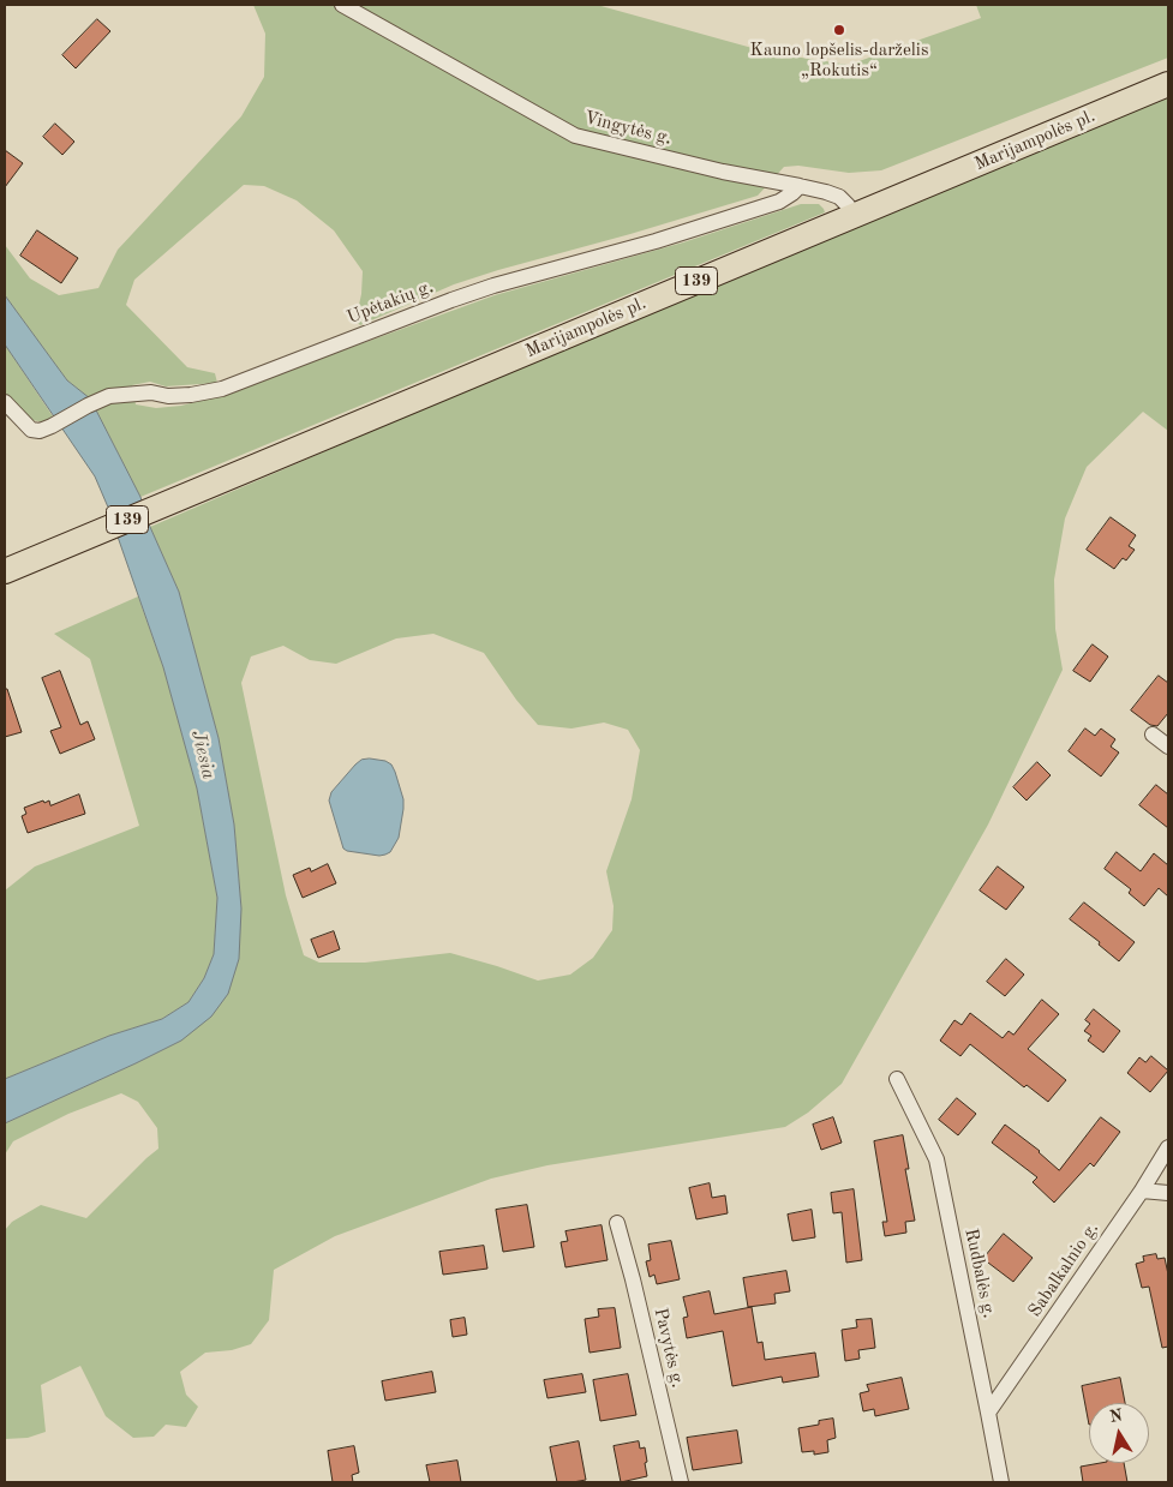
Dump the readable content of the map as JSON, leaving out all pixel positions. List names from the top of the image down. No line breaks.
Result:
{"streets":{"main road":["Marijampolės pl.","139"],"street":["Vingytės g.","Upėtakių g.","Sabalkalnio g.","Rudbalės g.","Pavytės g."]},"crossings":[["Vingytės g.","Marijampolės pl."],["Vingytės g.","Upėtakių g."],["Sabalkalnio g.","Rudbalės g."]],"water":["Jiesia"],"places":["Kauno lopšelis-darželis „Rokutis“"],"north":"top"}
